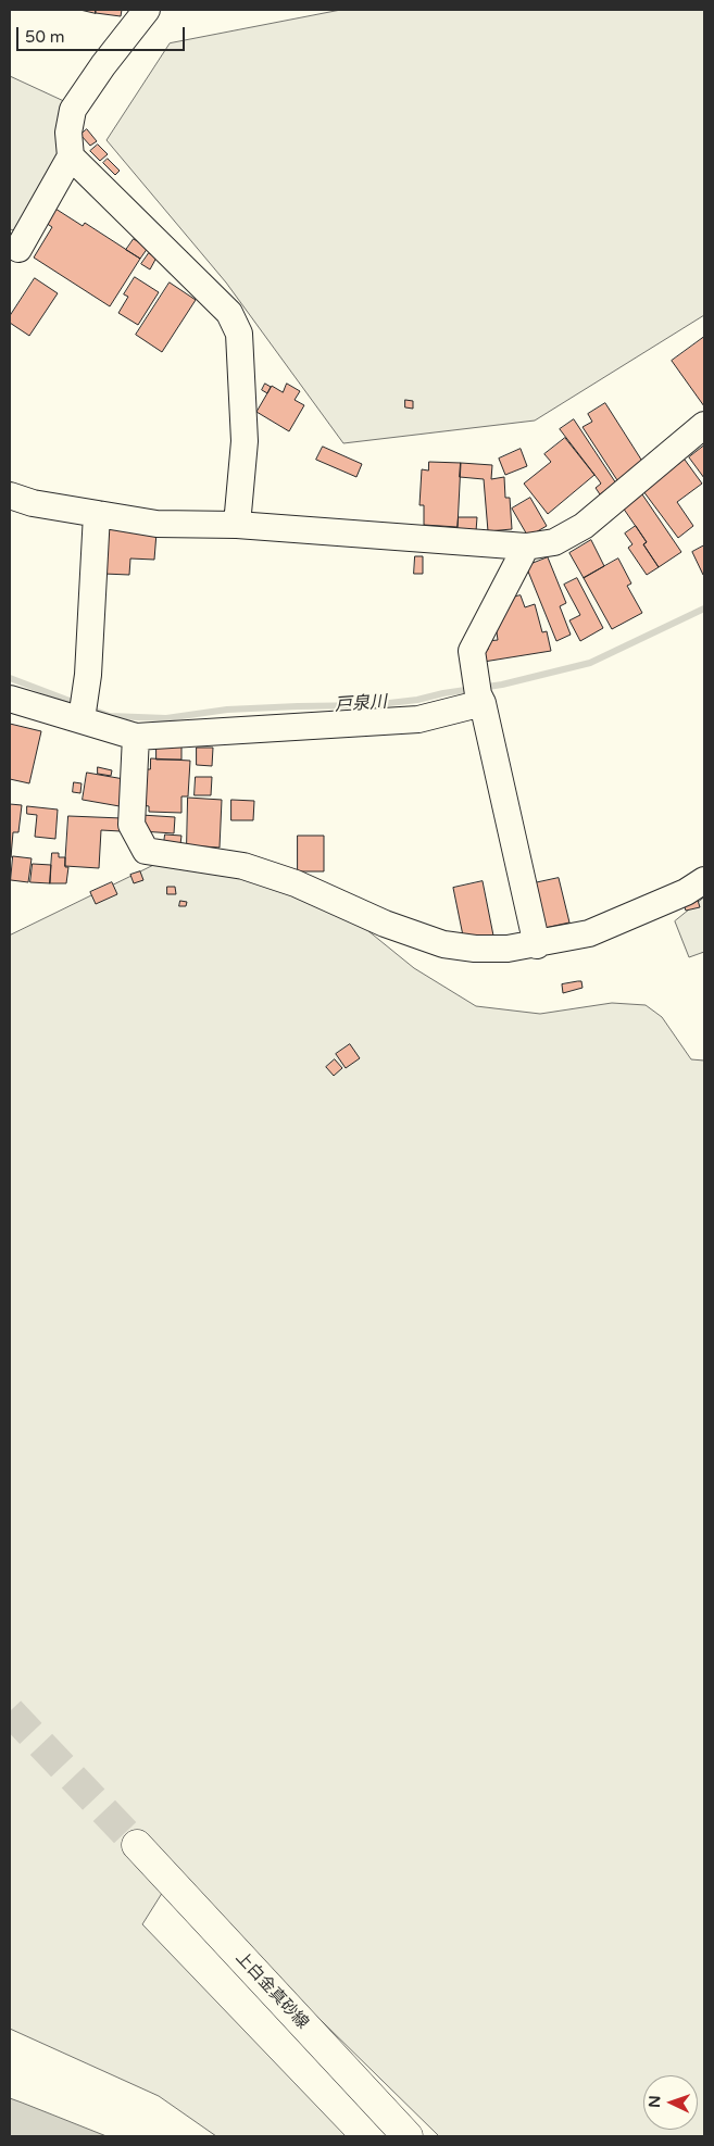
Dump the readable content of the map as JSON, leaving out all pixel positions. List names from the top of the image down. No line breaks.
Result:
{"streets":{"main road":["上白金真砂線"]},"water":["戸泉川"],"scale_bar":"50 m","north":"left"}
